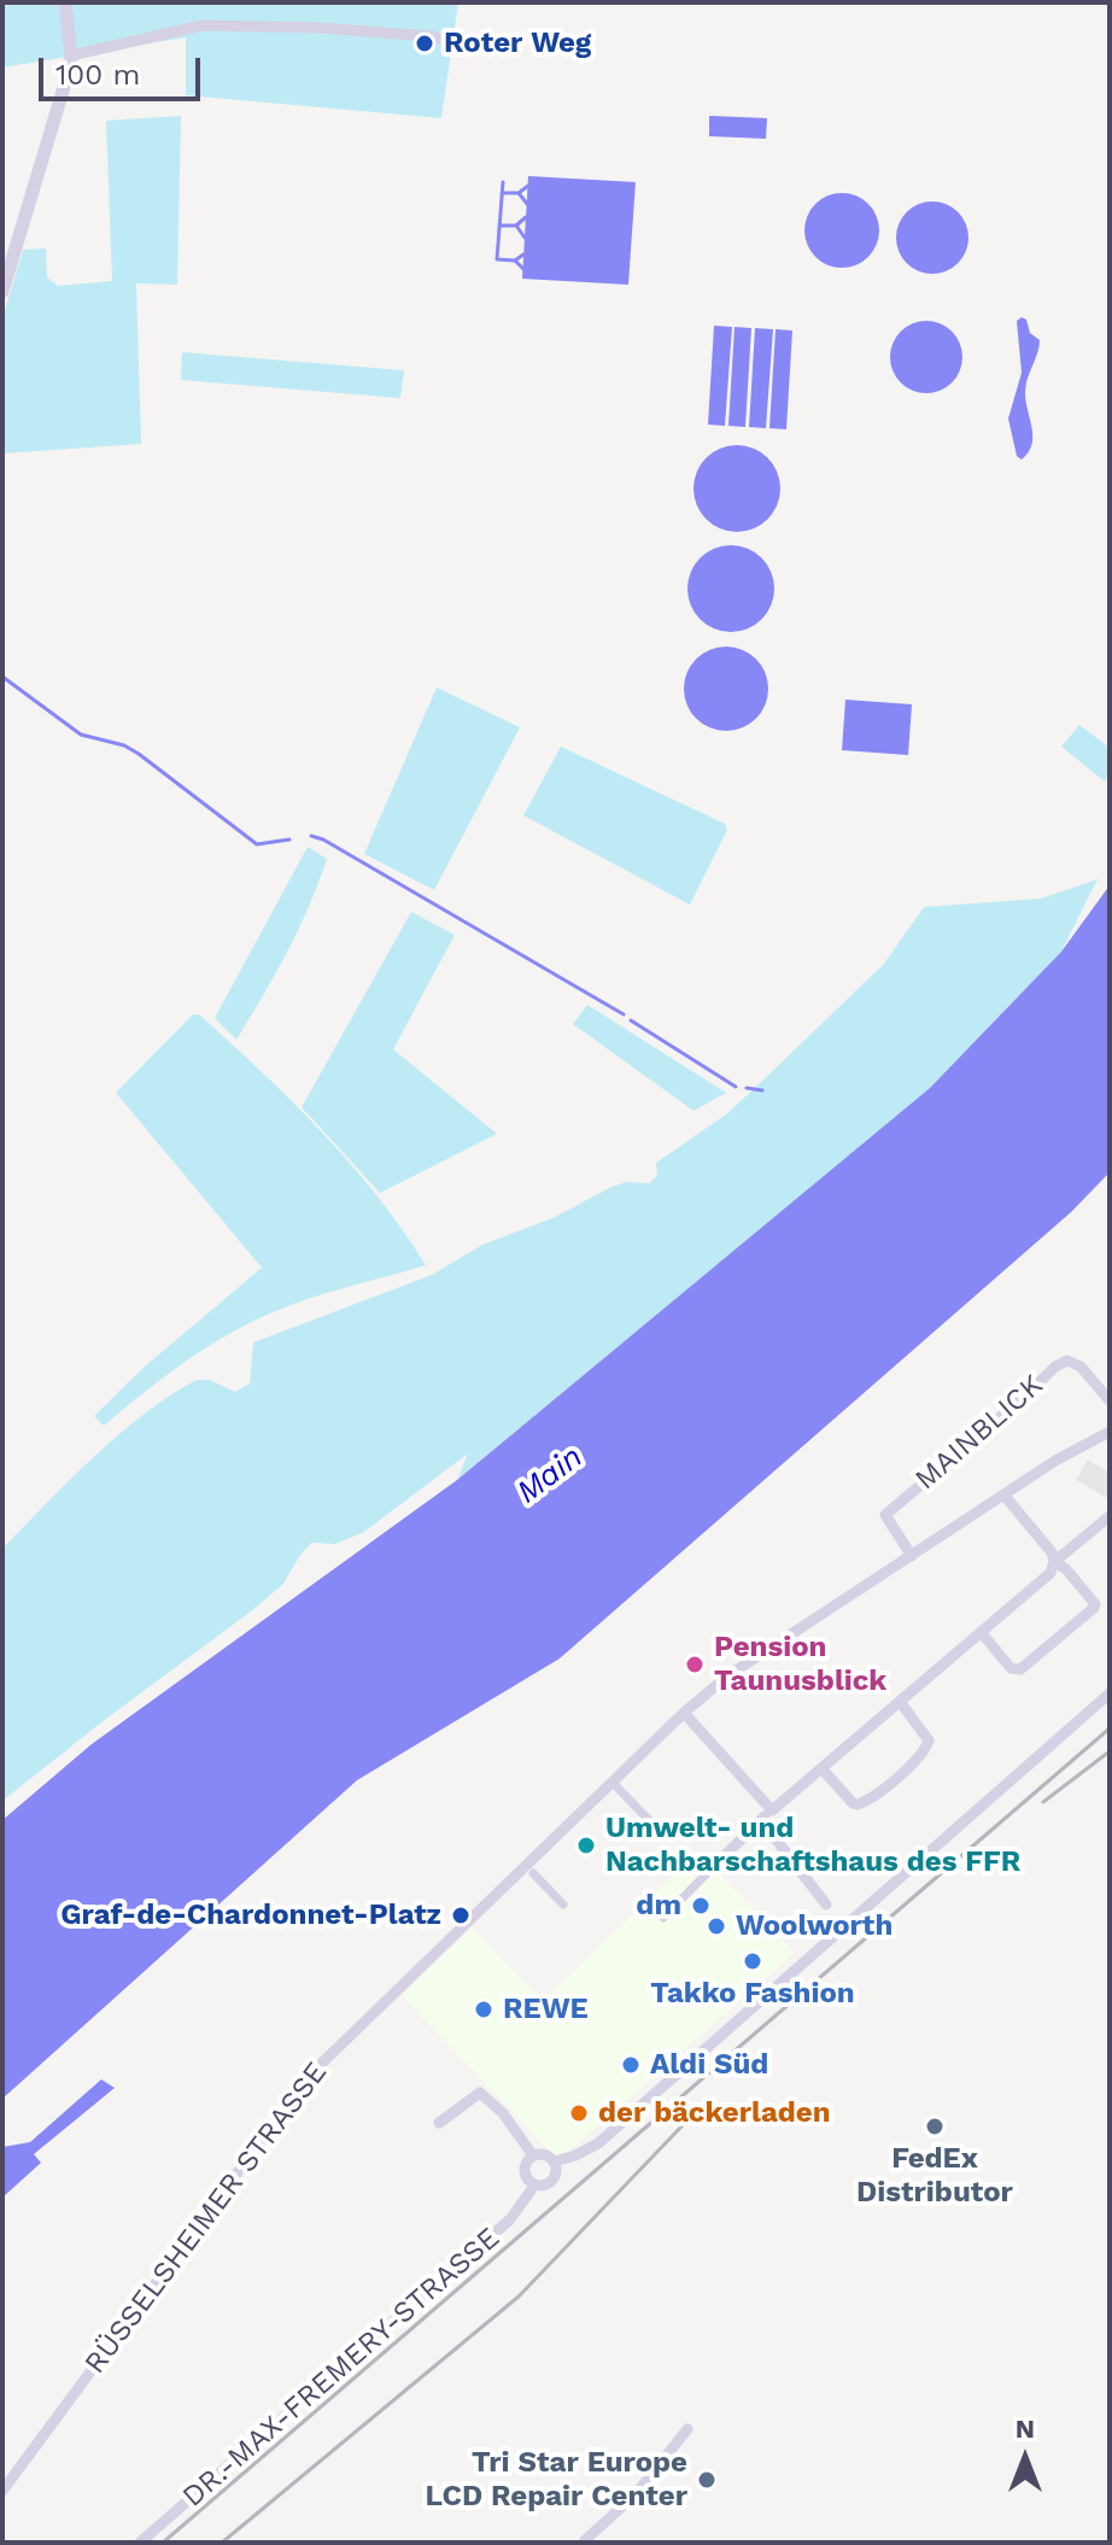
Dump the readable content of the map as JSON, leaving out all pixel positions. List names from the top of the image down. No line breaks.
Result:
{"streets":{"street":["MAINBLICK","RÜSSELSHEIMER STRASSE","DR.-MAX-FREMERY-STRASSE"]},"crossings":[["MAINBLICK","RÜSSELSHEIMER STRASSE"]],"water":["Main"],"places":["Roter Weg","Pension Taunusblick","Umwelt- und Nachbarschaftshaus des FFR","dm","Graf-de-Chardonnet-Platz","Woolworth","Takko Fashion","REWE","Aldi Süd","der bäckerladen","FedEx Distributor","Tri Star Europe LCD Repair Center"],"scale_bar":"100 m","north":"top"}
